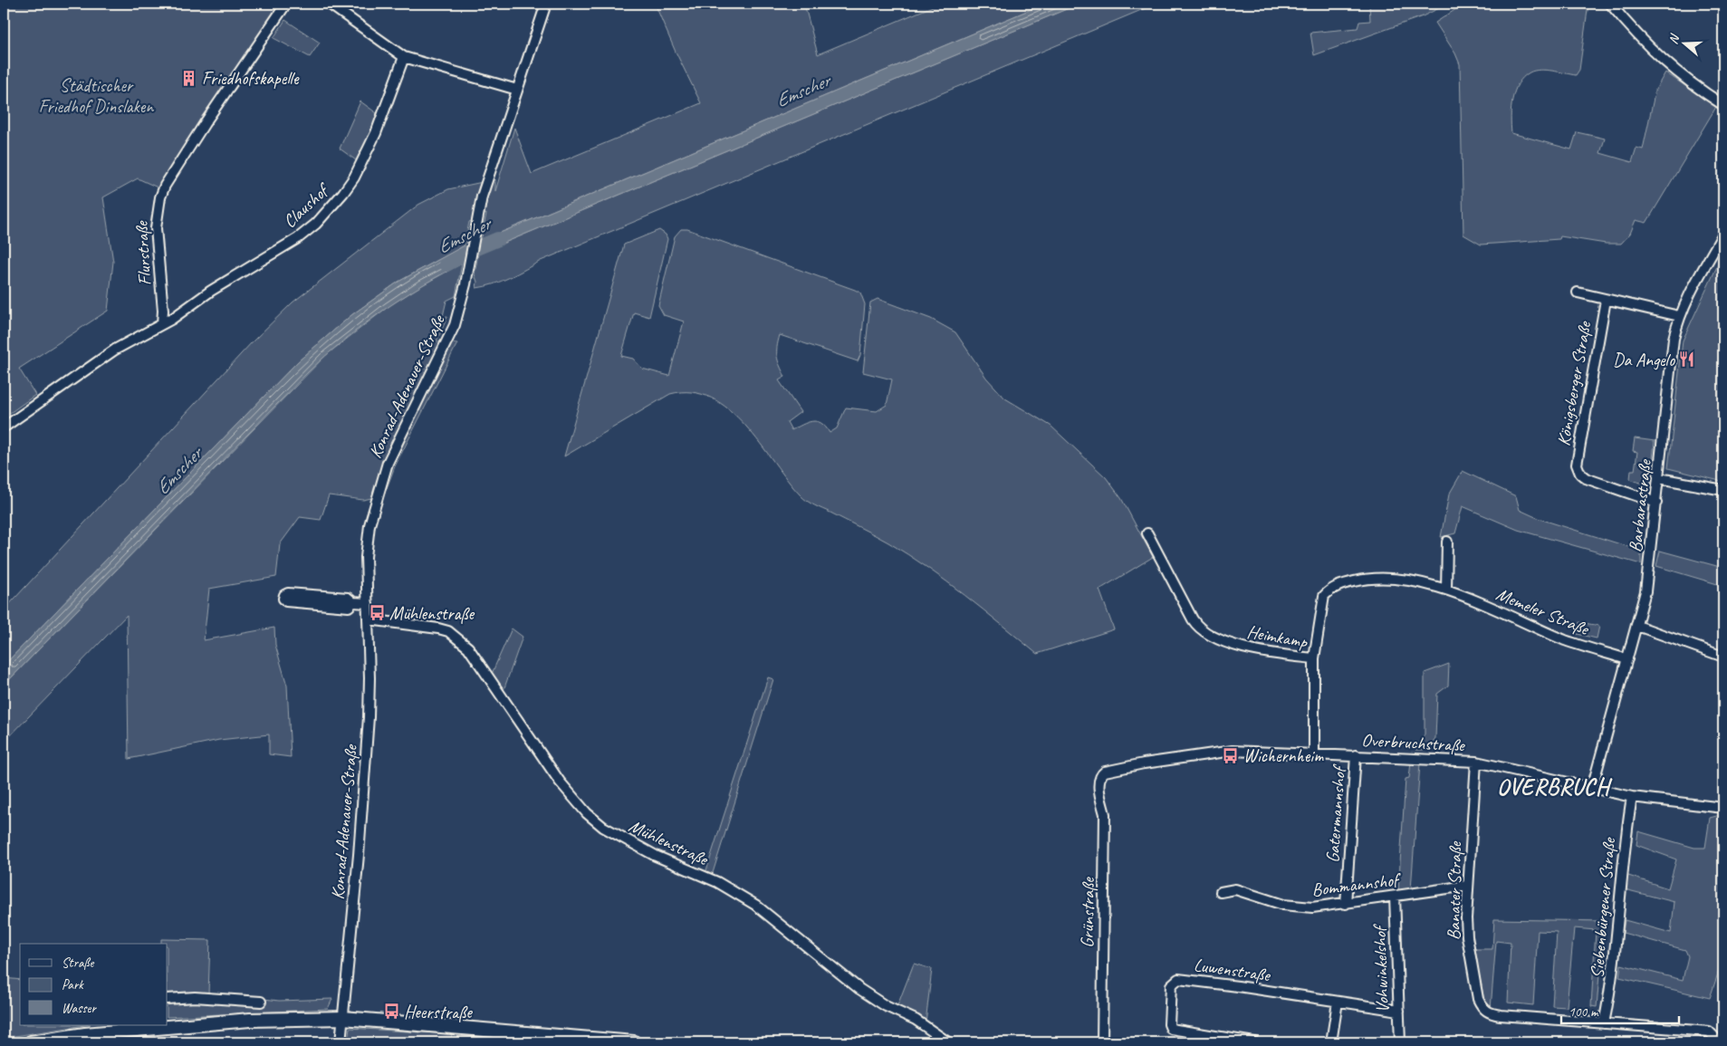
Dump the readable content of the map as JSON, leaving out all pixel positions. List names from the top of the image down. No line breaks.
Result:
{"streets":{"street":["Claushof","Flurstraße","Königsberger Straße","Konrad-Adenauer-Straße","Barbarastraße","Memeler Straße","Heimkamp","Overbruchstraße","Gatermannshof","Mühlenstraße","Bommannshof","Banater Straße","Siebenbürgener Straße","Grünstraße","Luwenstraße","Vohwinkelshof"]},"crossings":[["Claushof","Flurstraße"],["Königsberger Straße","Barbarastraße"],["Konrad-Adenauer-Straße","Mühlenstraße"],["Barbarastraße","Memeler Straße"],["Barbarastraße","Overbruchstraße"],["Memeler Straße","Heimkamp"],["Heimkamp","Overbruchstraße"],["Overbruchstraße","Gatermannshof"],["Overbruchstraße","Banater Straße"],["Overbruchstraße","Siebenbürgener Straße"],["Overbruchstraße","Grünstraße"],["Gatermannshof","Bommannshof"],["Bommannshof","Banater Straße"],["Bommannshof","Vohwinkelshof"],["Banater Straße","Siebenbürgener Straße"],["Luwenstraße","Vohwinkelshof"]],"districts":["OVERBRUCH"],"water":["Emscher"],"parks":["Städtischer Friedhof Dinslaken"],"places":{"building":["Friedhofskapelle"],"restaurant":["Da Angelo"],"bus stop":["Mühlenstraße","Wichernheim","Heerstraße"]},"legend":["Straße","Park","Wasser"],"scale_bar":"100 m","north":"left"}
